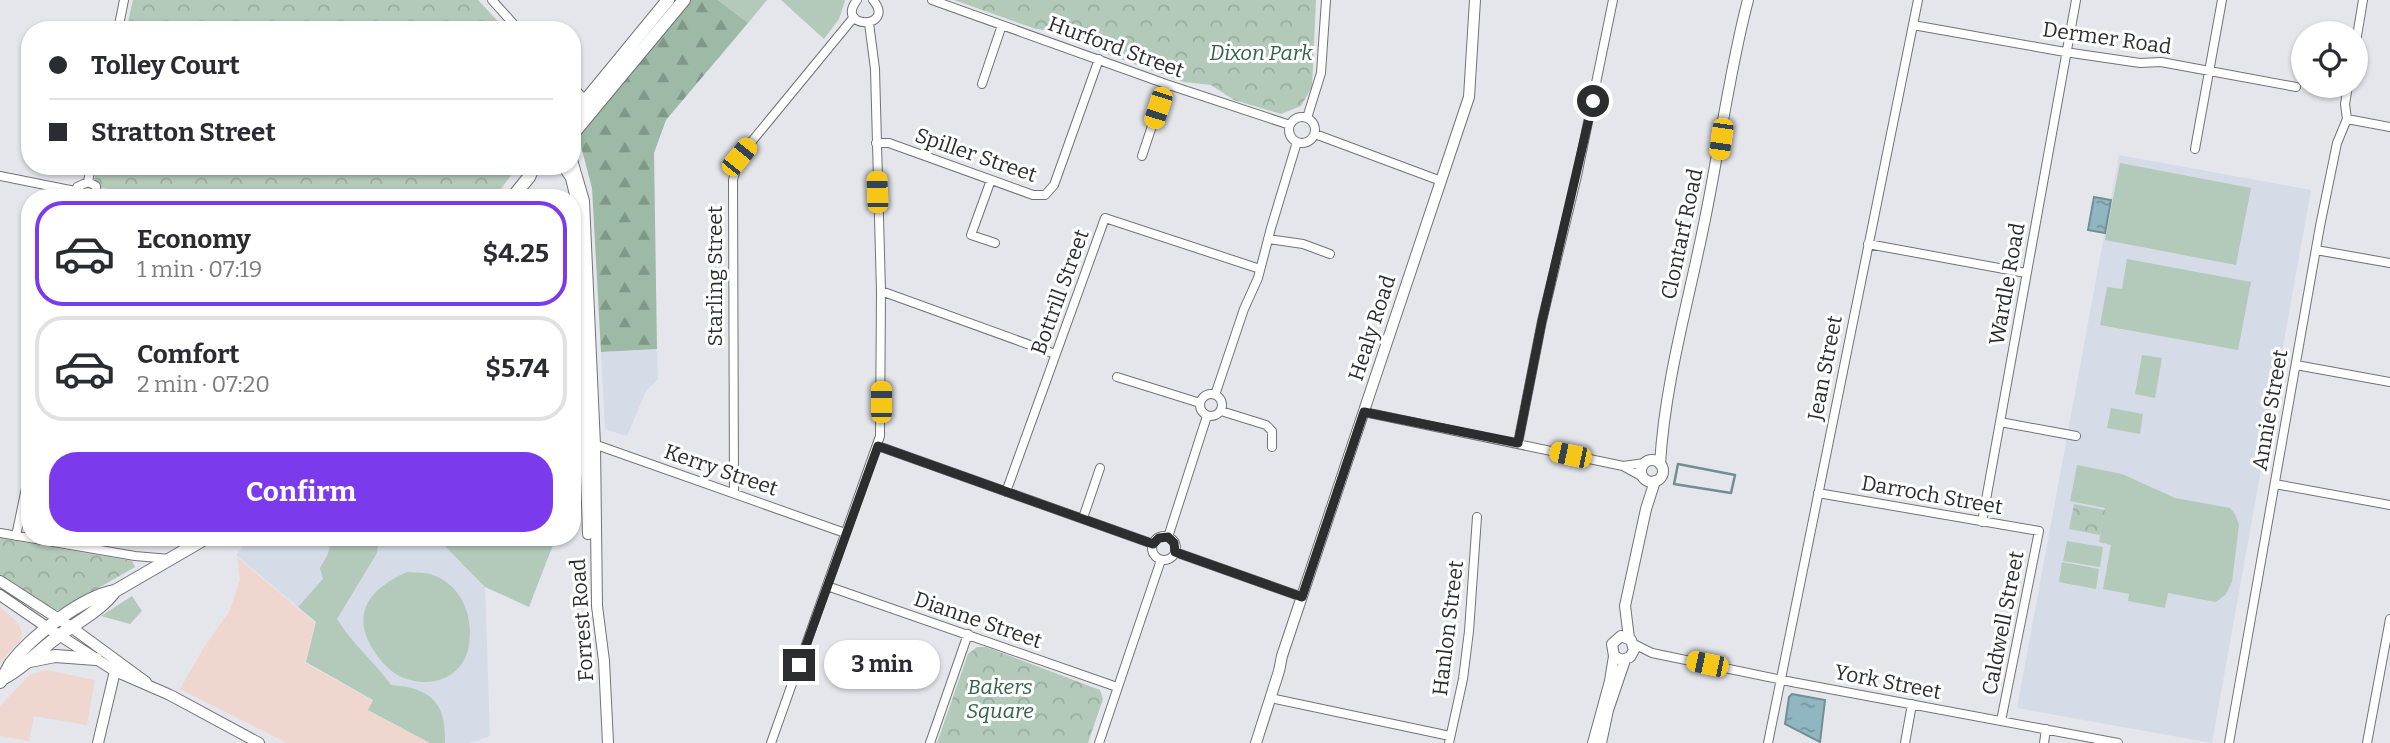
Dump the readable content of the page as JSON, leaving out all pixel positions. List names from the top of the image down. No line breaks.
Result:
{"streets":{"street":["Dermer Road","Hurford Street","Spiller Street","Clontarf Road","Starling Street","Wardle Road","Bottrill Street","Healy Road","Jean Street","Annie Street","Kerry Street","Darroch Street","Forrest Road","Dianne Street","Caldwell Street","Hanlon Street","York Street"]},"crossings":[["Dermer Road","Wardle Road"],["Dermer Road","Jean Street"],["Hurford Street","Spiller Street"],["Starling Street","Kerry Street"],["Wardle Road","Darroch Street"],["Jean Street","Darroch Street"],["Jean Street","York Street"],["Kerry Street","Forrest Road"],["Darroch Street","Caldwell Street"],["Caldwell Street","York Street"]],"parks":["Dixon Park","Bakers Square"],"page":{"banner":["Tolley Court","Stratton Street"],"list":[{"name":"Economy","note":"1 min · 07:19","value":"$4.25"},{"name":"Comfort","note":"2 min · 07:20","value":"$5.74"}],"buttons":"Confirm","bubble":"3 min"}}
